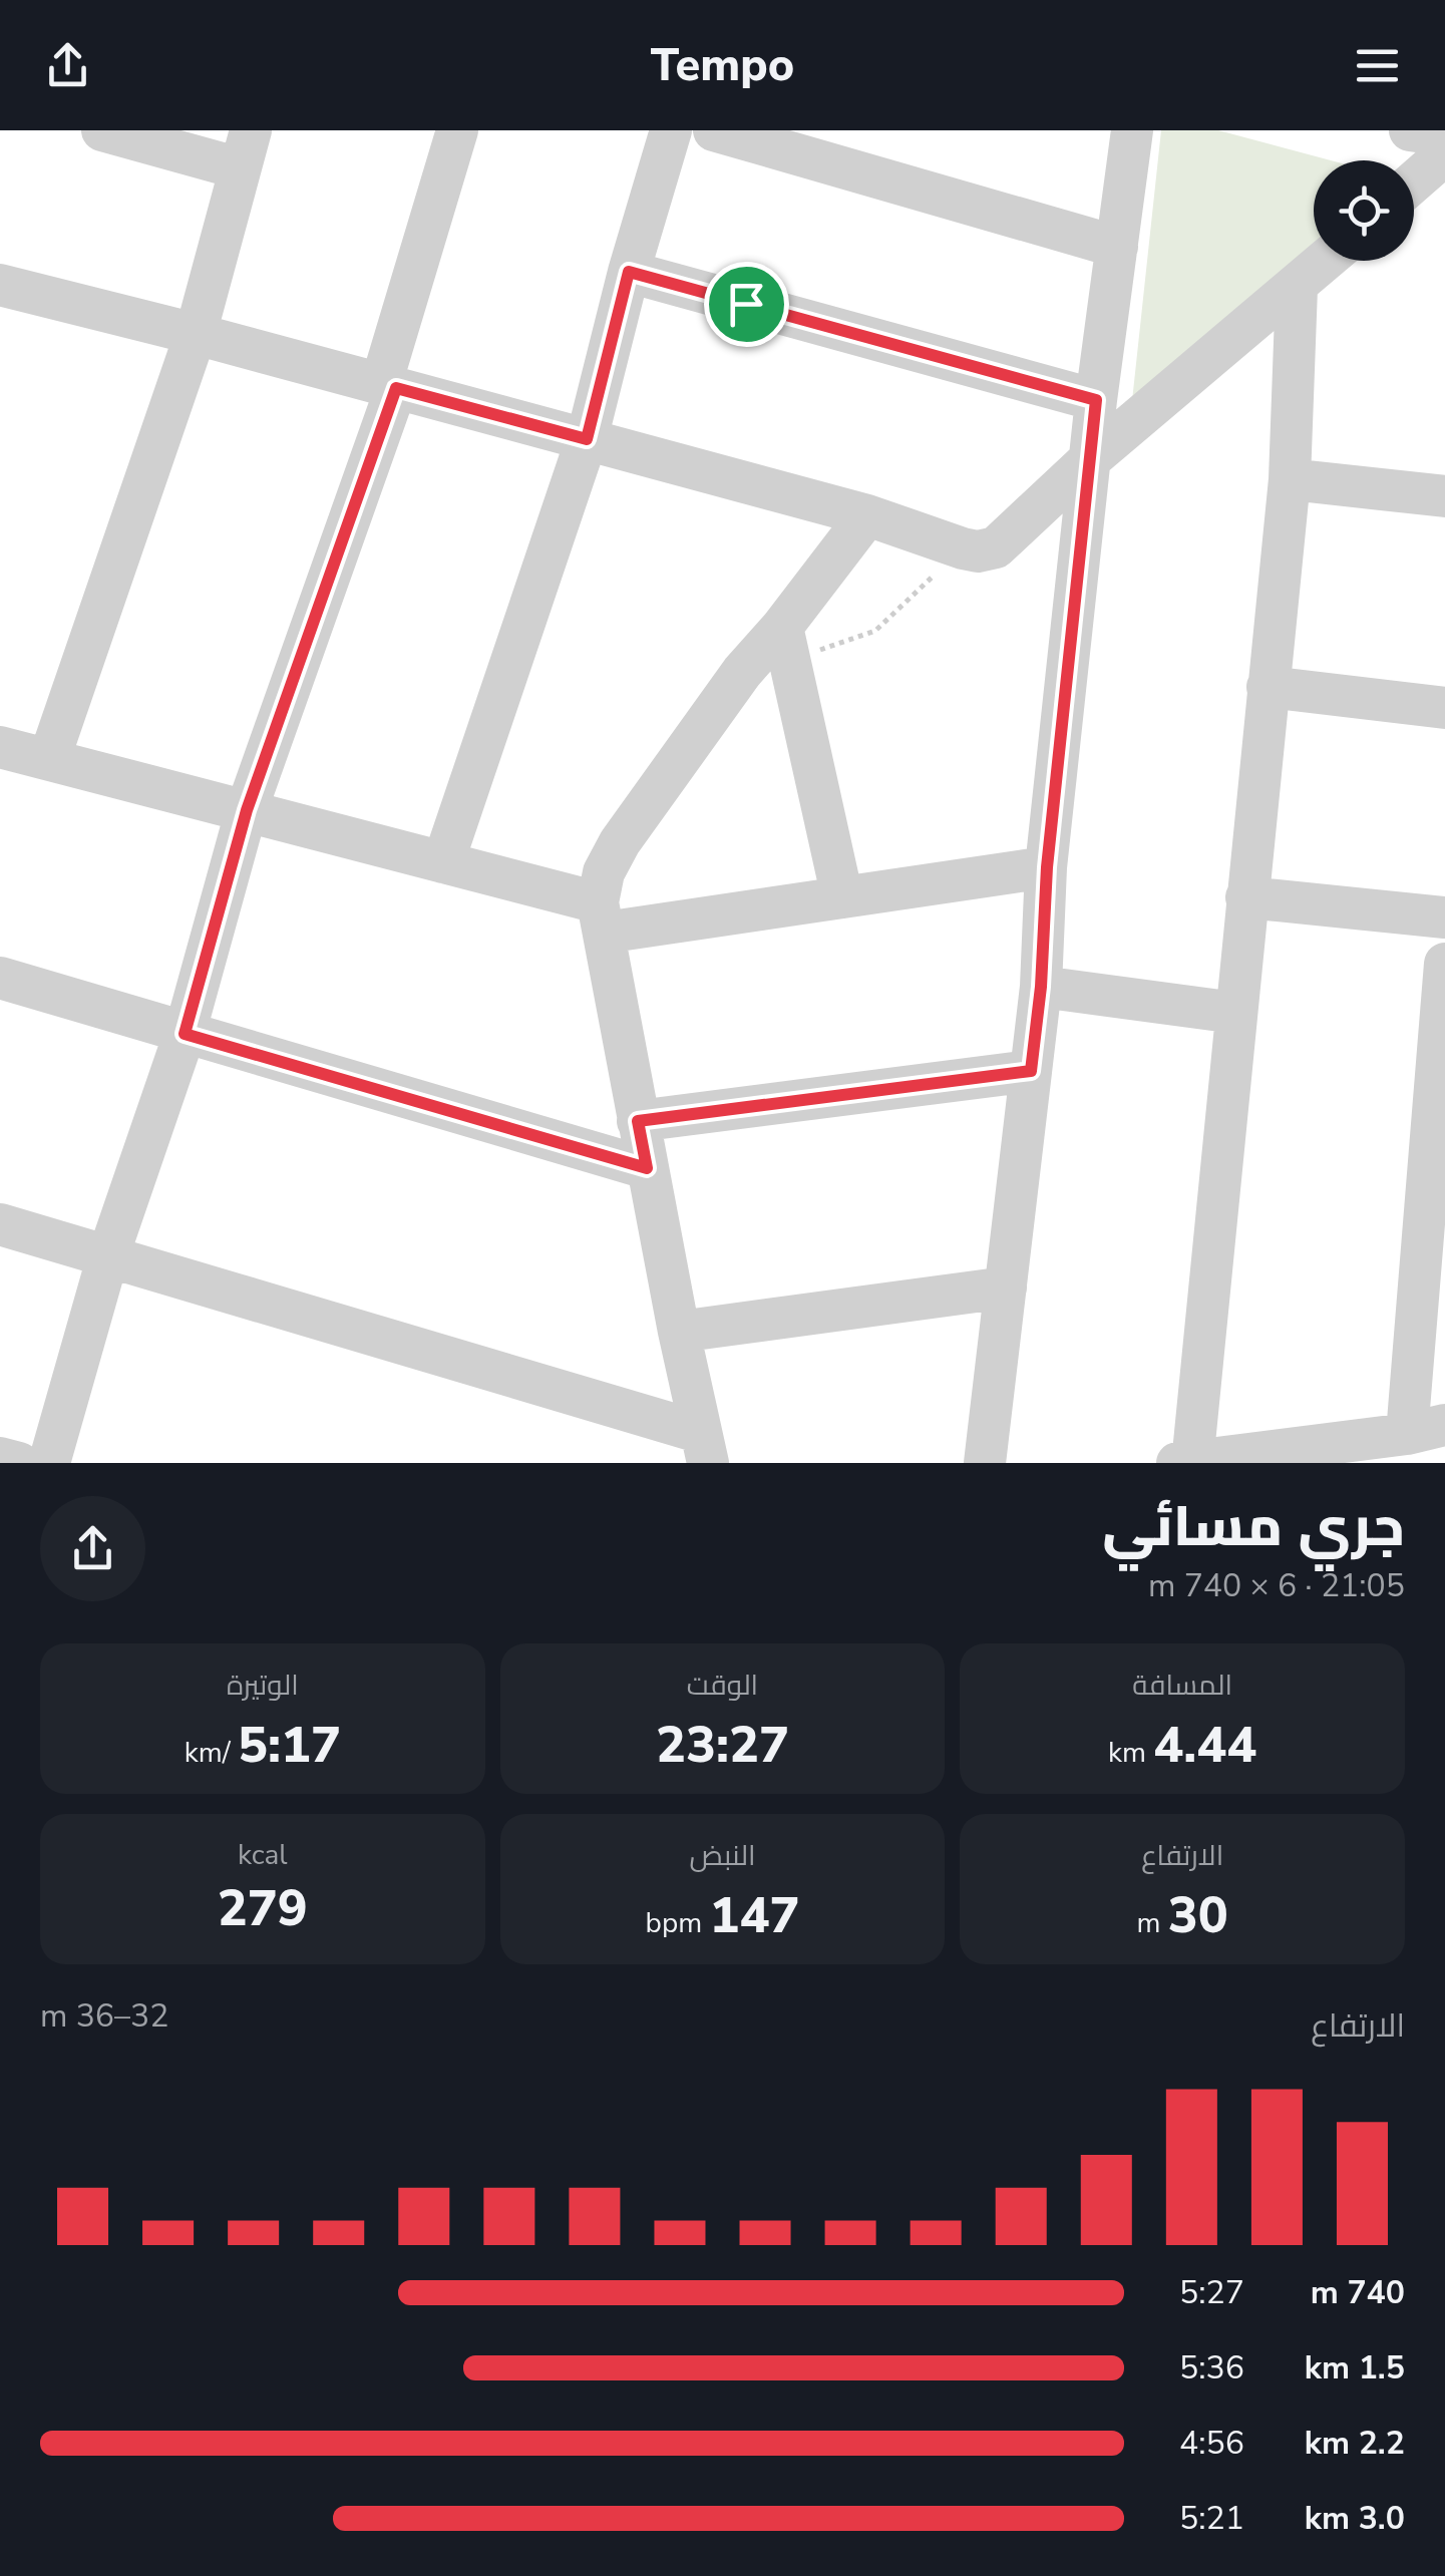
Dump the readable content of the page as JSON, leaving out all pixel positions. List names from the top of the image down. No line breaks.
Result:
{"page":{"header":"Tempo","heading":["جري مسائي","21:05 · 6 × 740 m"],"stats":[["المسافة","4.44 km"],["الوقت","23:27"],["الوتيرة","5:17 /km"],["الارتفاع","30 m"],["النبض","147 bpm"],["kcal","279"]],"chart":["الارتفاع","32–36 m"],"list":[{"name":"740 m","note":"5:27"},{"name":"1.5 km","note":"5:36"},{"name":"2.2 km","note":"4:56"},{"name":"3.0 km","note":"5:21"}]}}
